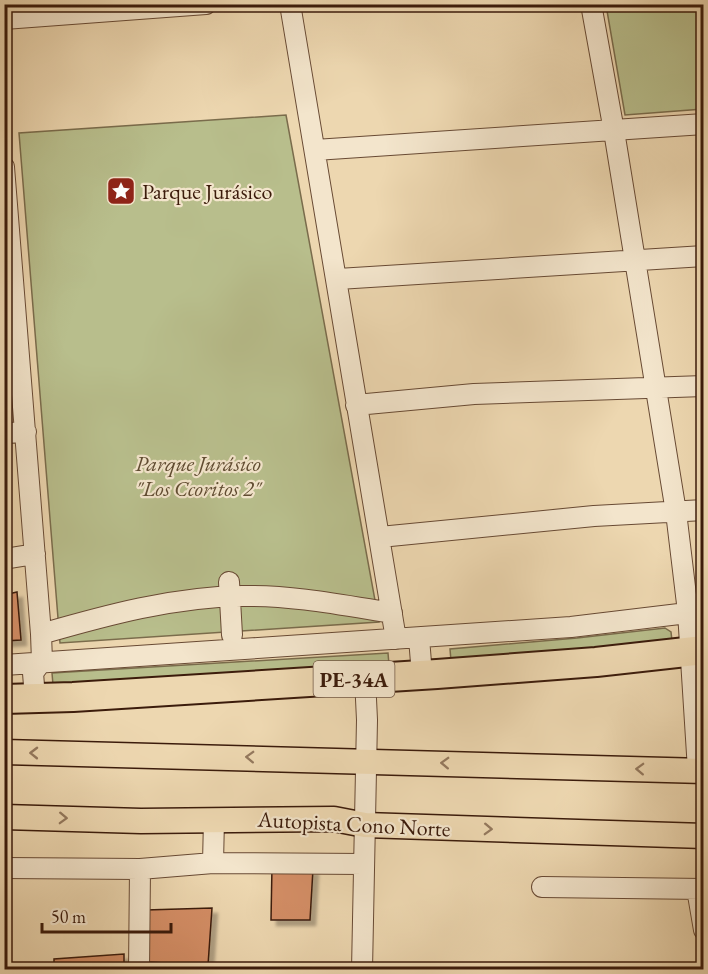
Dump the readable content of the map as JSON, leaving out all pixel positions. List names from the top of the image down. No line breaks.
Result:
{"streets":{"highway":["PE-34A"],"main road":["Autopista Cono Norte"]},"parks":["Parque Jurásico \"Los Ccoritos 2\""],"places":{"place":["Parque Jurásico"]},"scale_bar":"50 m"}
